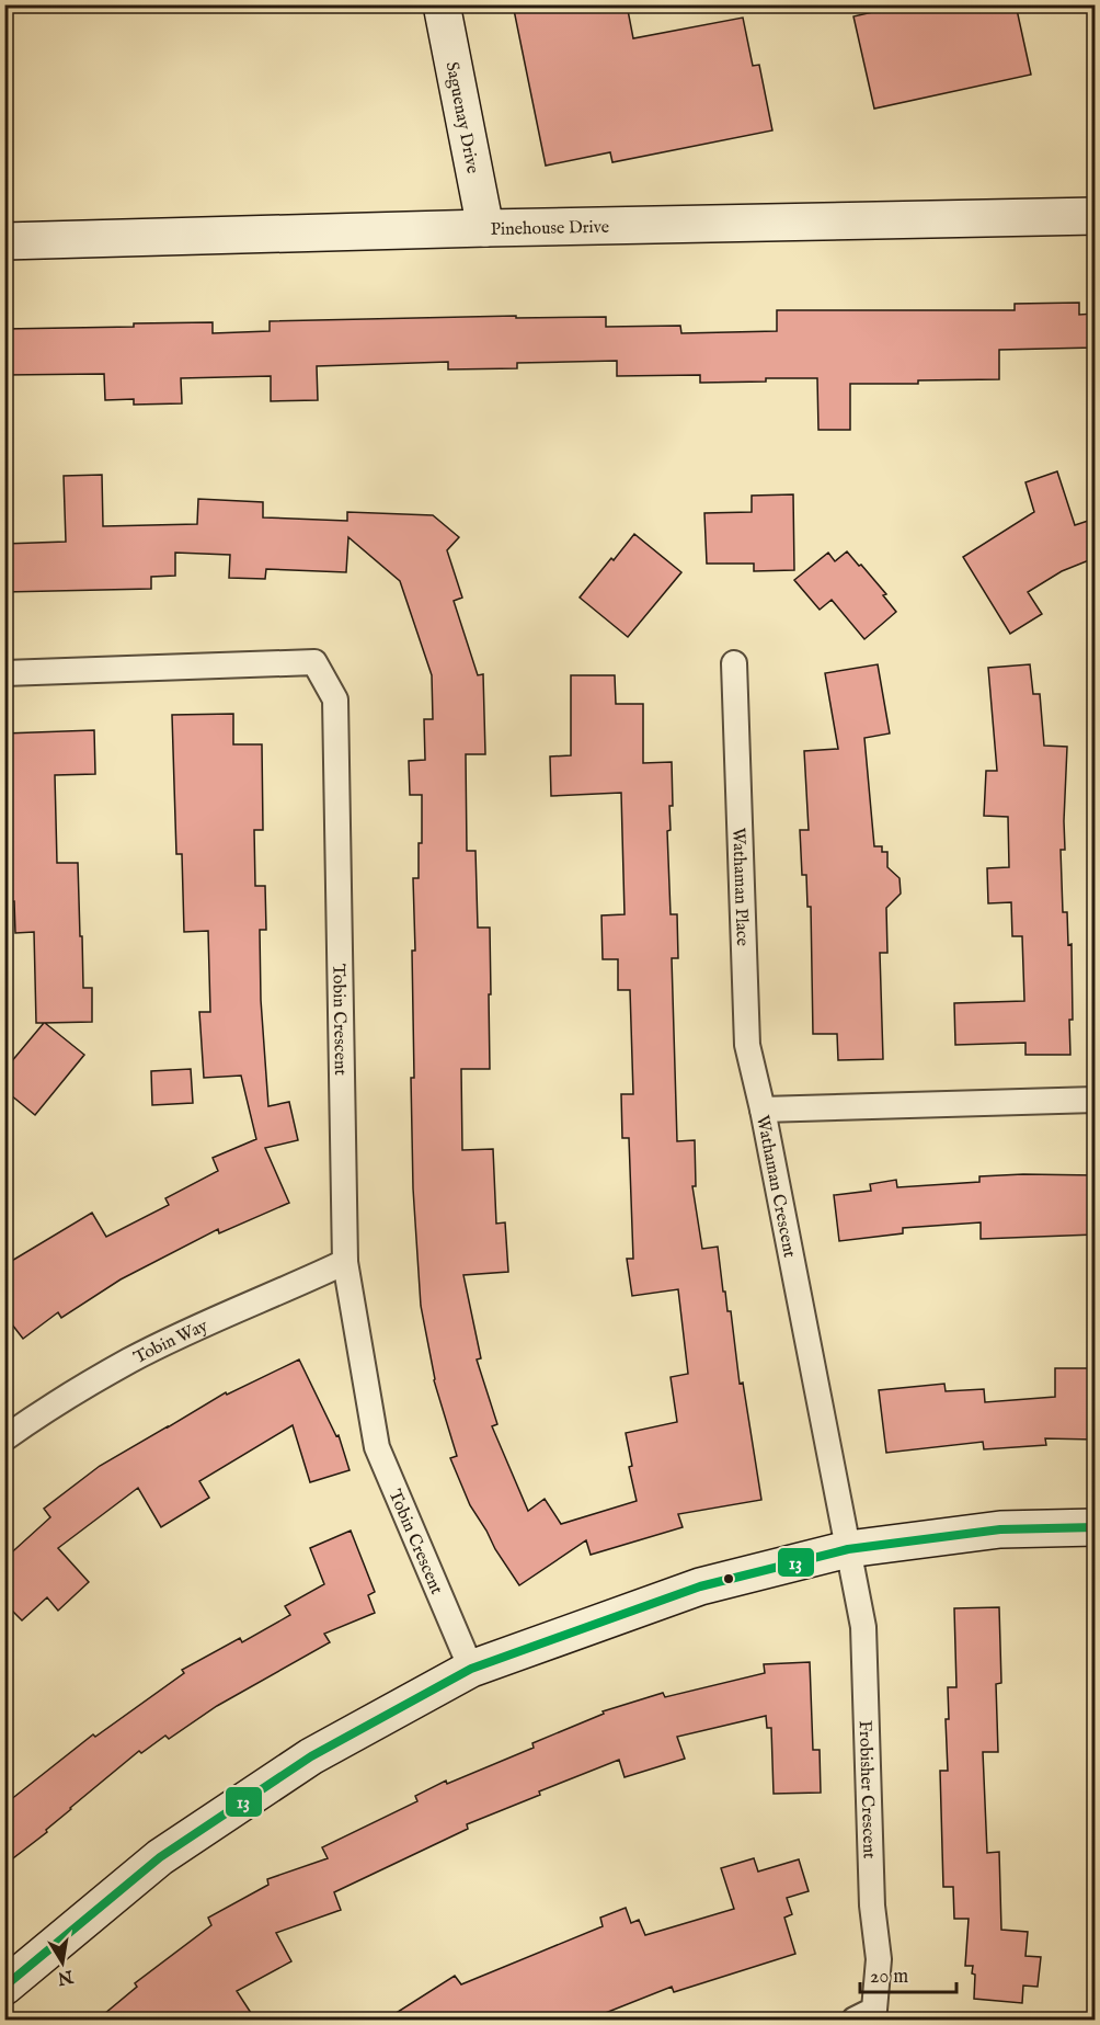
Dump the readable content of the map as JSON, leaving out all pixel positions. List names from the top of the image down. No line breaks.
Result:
{"streets":{"street":["Saguenay Drive","Pinehouse Drive","Wathaman Place","Tobin Crescent","Wathaman Crescent","Tobin Way","Frobisher Crescent"]},"crossings":[["Saguenay Drive","Pinehouse Drive"],["Wathaman Place","Wathaman Crescent"],["Tobin Crescent","Tobin Way"],["Wathaman Crescent","Frobisher Crescent"]],"lines":["transit line 13"],"scale_bar":"20 m","north":"bottom"}
